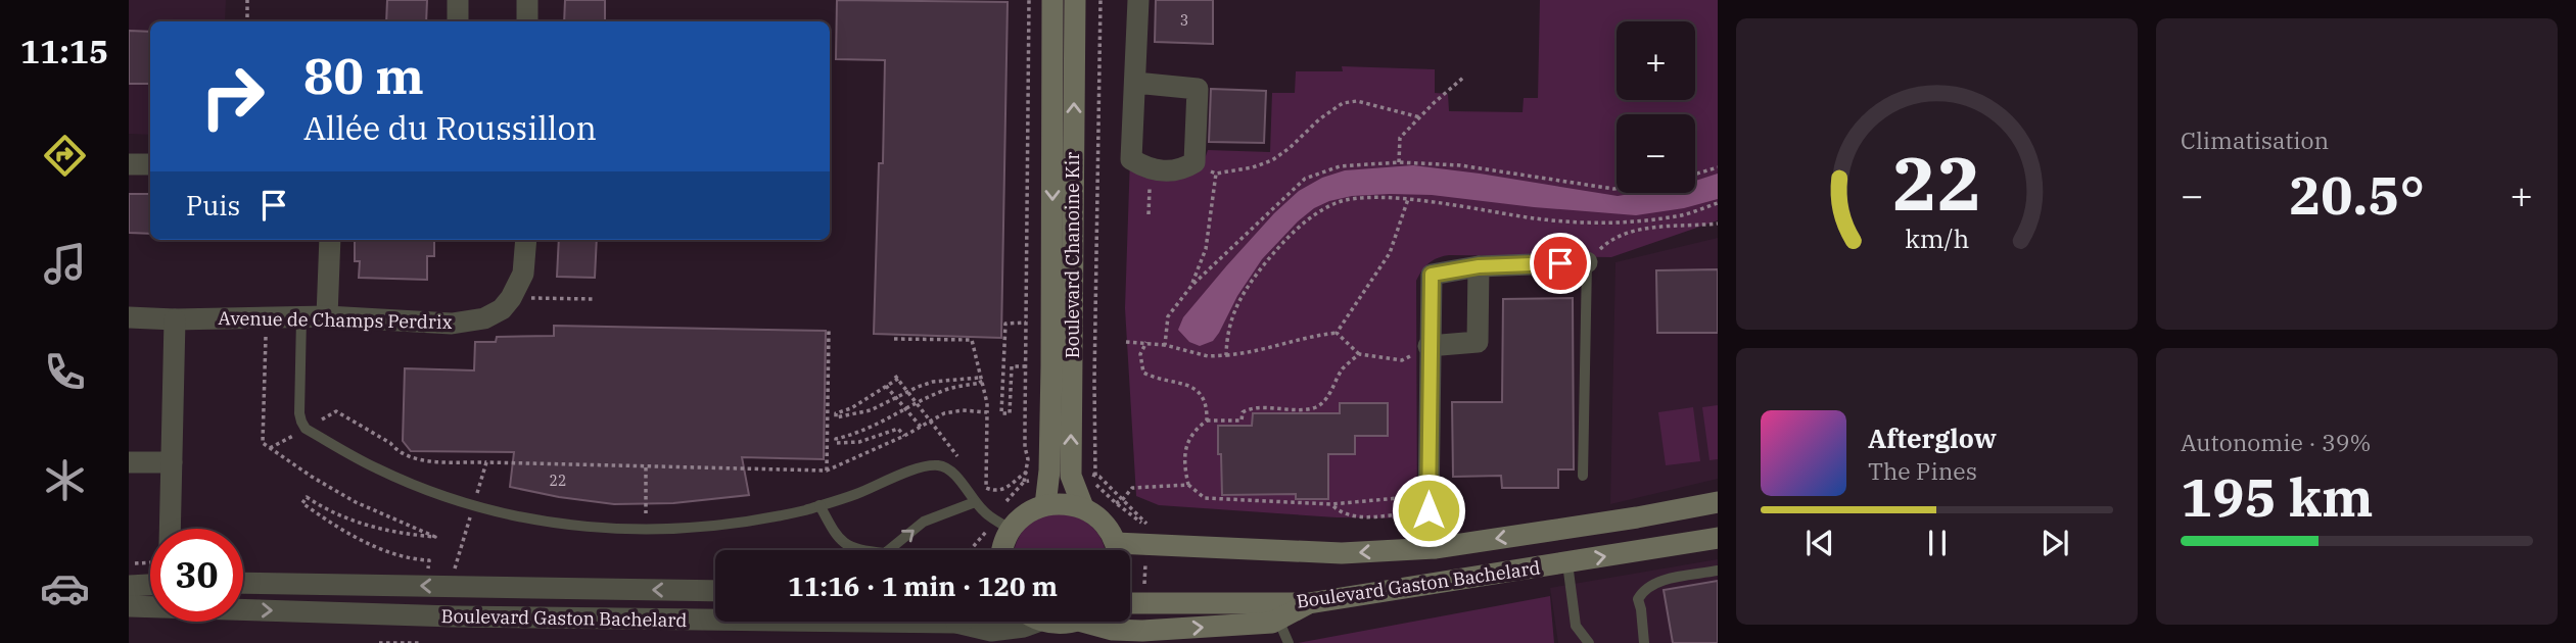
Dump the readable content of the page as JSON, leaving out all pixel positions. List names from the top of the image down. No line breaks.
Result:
{"streets":{"main road":["Boulevard Chanoine Kir","Boulevard Gaston Bachelard"],"street":["Avenue de Champs Perdrix"]},"house_numbers":["3","22"],"page":{"tabs":"11:15","tile":["Climatisation",["Autonomie · 39%","195 km"]],"map_buttons":["+","−"],"turn":["80 m","Allée du Roussillon"],"heat":["−","20.5°","+"],"then":"Puis","song":["Afterglow","The Pines"],"limit":"30","trip":"11:16 · 1 min · 120 m","gauge":["22","km/h"]}}
